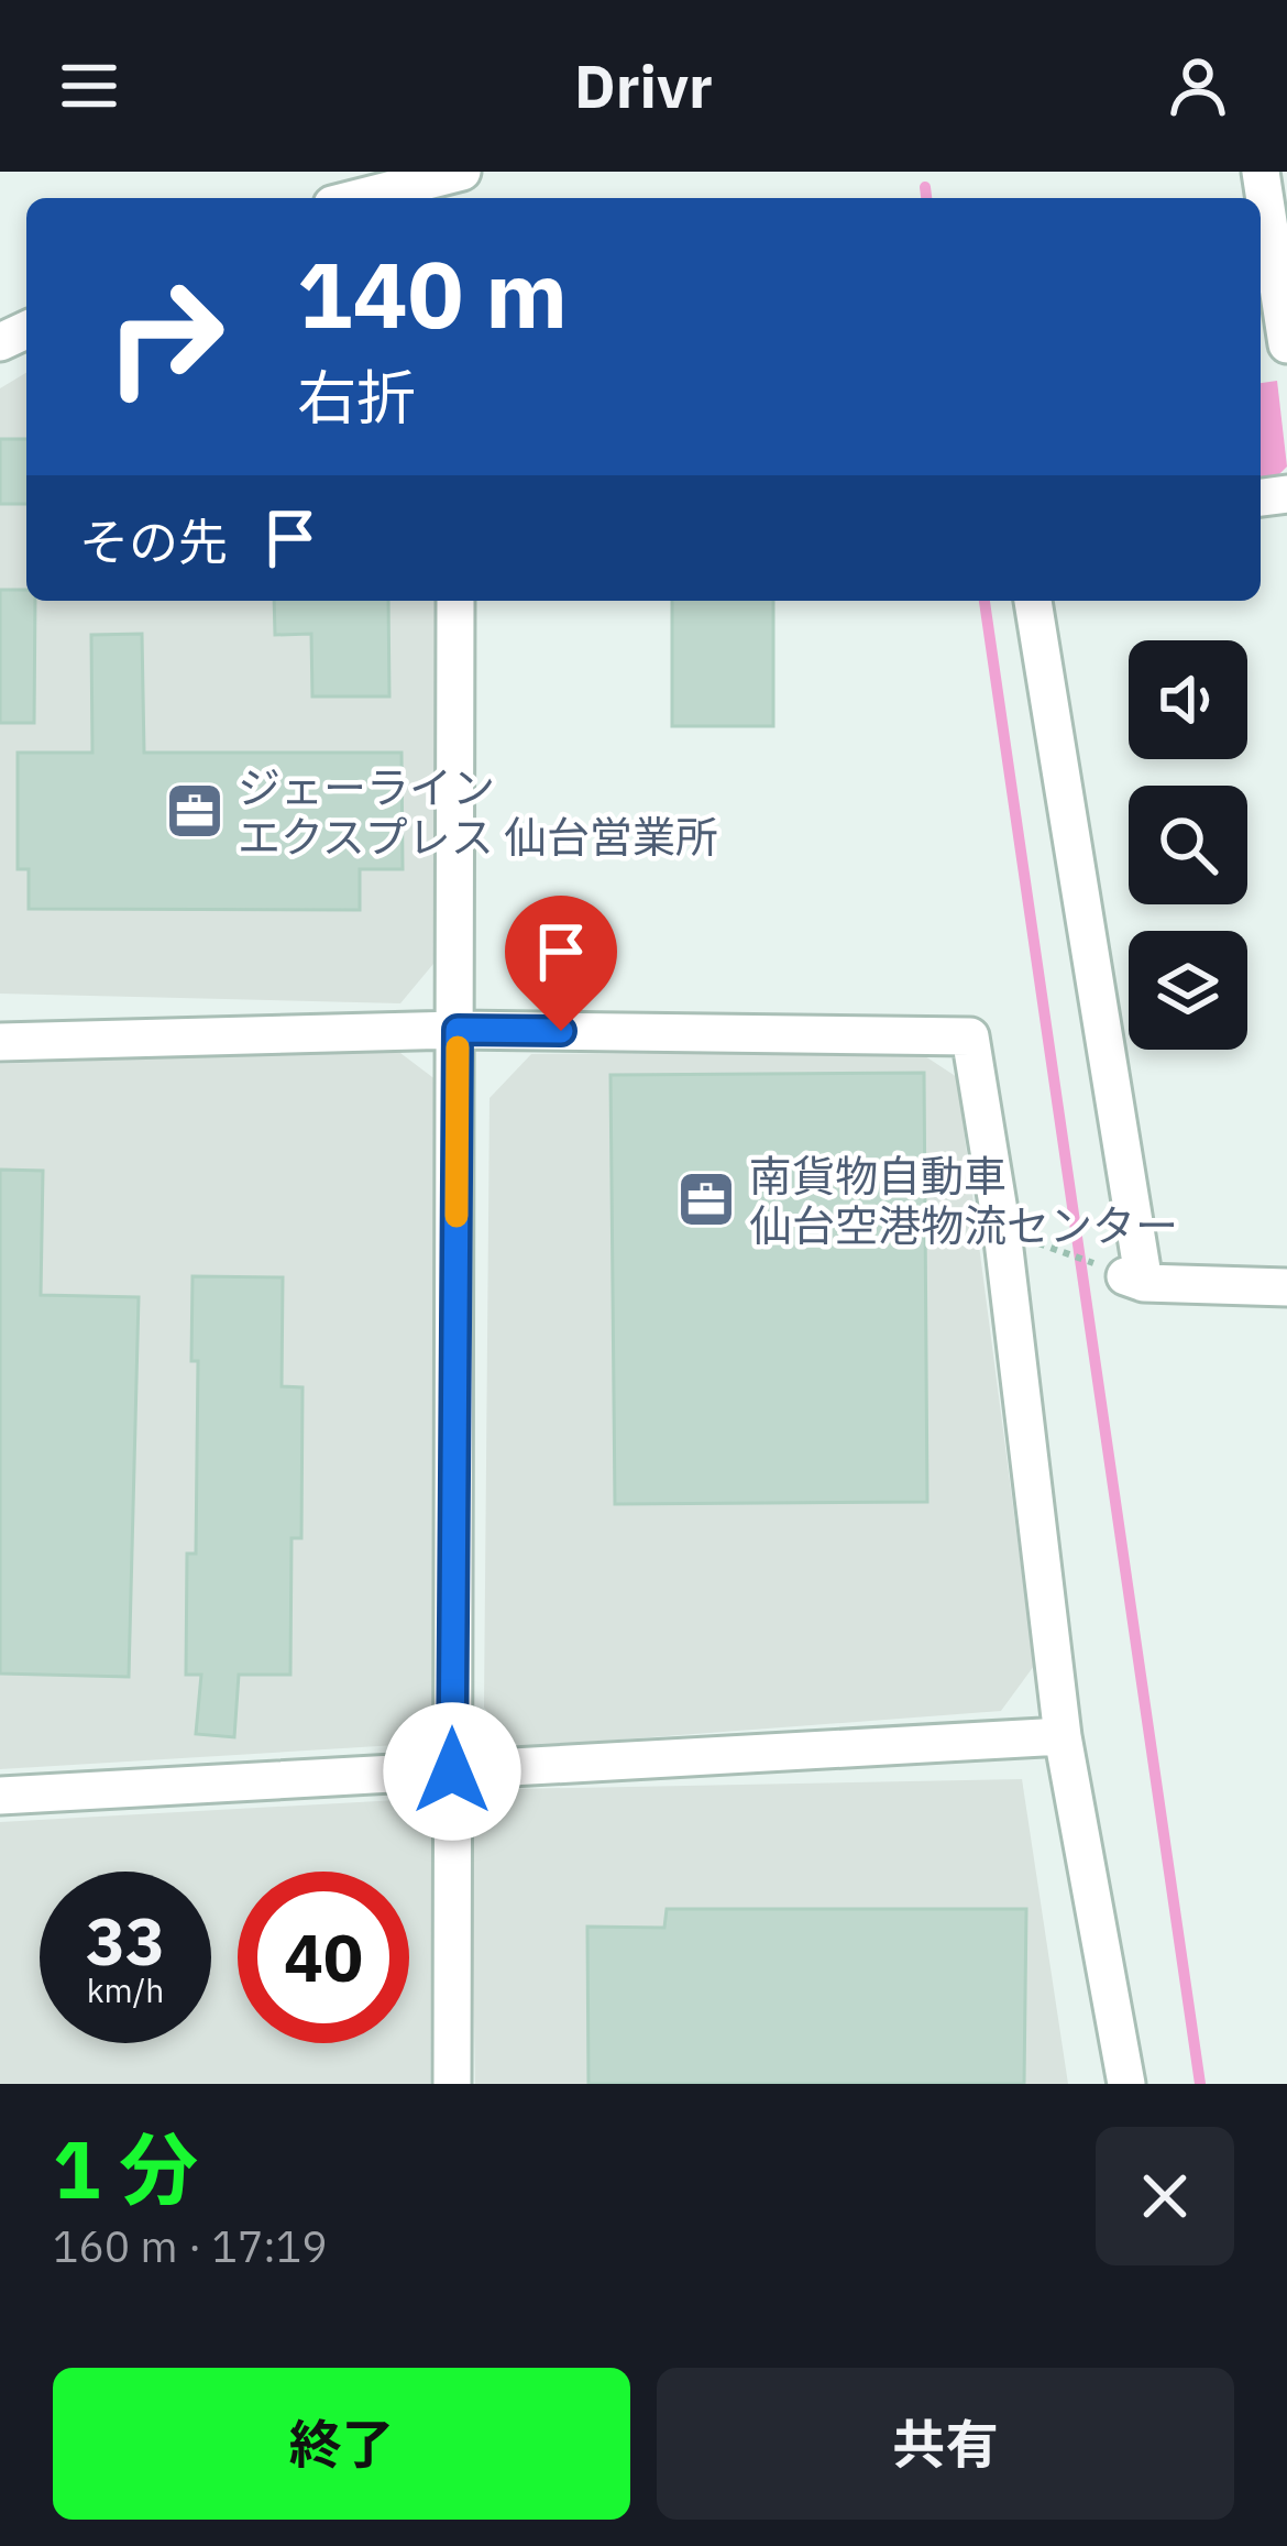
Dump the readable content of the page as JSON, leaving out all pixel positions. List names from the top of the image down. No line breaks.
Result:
{"places":{"office":["ジェーライン エクスプレス 仙台営業所","南貨物自動車 仙台空港物流センター"]},"page":{"header":"Drivr","turn":["140 m","右折"],"then":"その先","speed":"33 km/h","limit":"40","heading":["1 分","160 m · 17:19"],"buttons":["終了","共有"]}}
